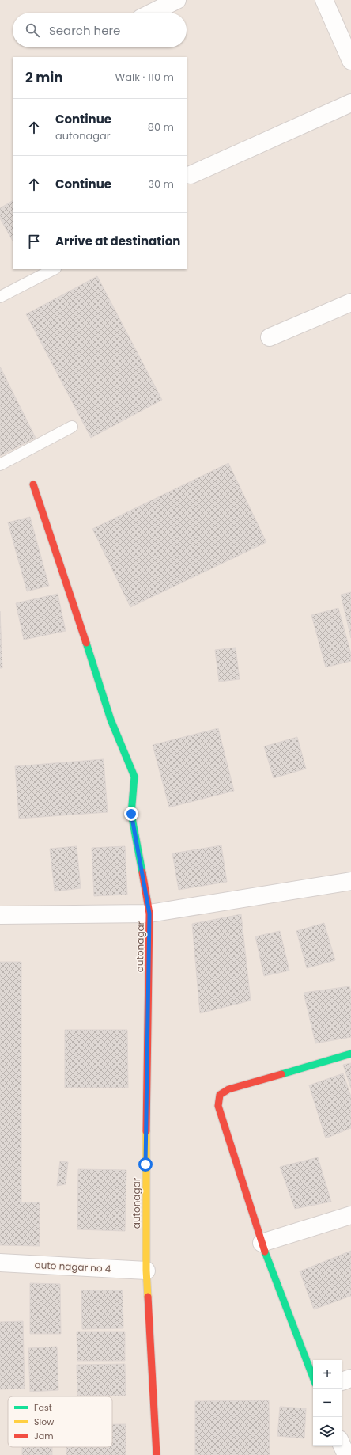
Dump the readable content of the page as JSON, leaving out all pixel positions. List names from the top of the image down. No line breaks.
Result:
{"streets":{"street":["autonagar","auto nagar no 4"]},"crossings":[["autonagar","auto nagar no 4"]],"legend":["Fast","Slow","Jam"],"page":{"search":"Search here","heading":["2 min","Walk · 110 m"],"list":[["Continue","autonagar","80 m"],["Continue","30 m"],"Arrive at destination"],"map_buttons":["+","−"]}}
